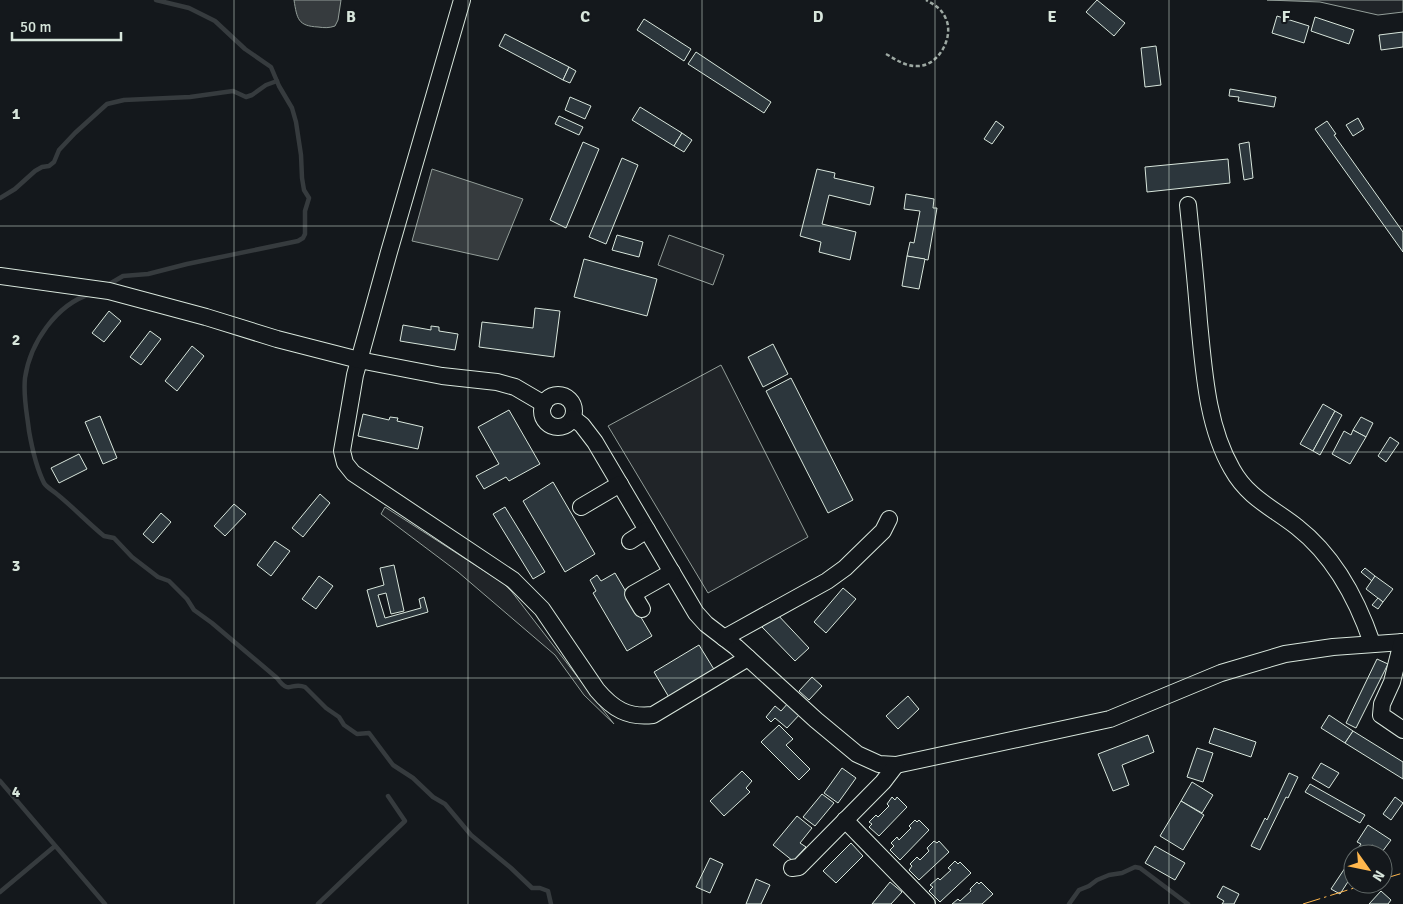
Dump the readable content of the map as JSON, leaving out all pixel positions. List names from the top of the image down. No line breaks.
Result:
{"scale_bar":"50 m","north":"bottom right","grid":{"columns":["B","C","D","E","F"],"rows":["1","2","3","4"]}}
